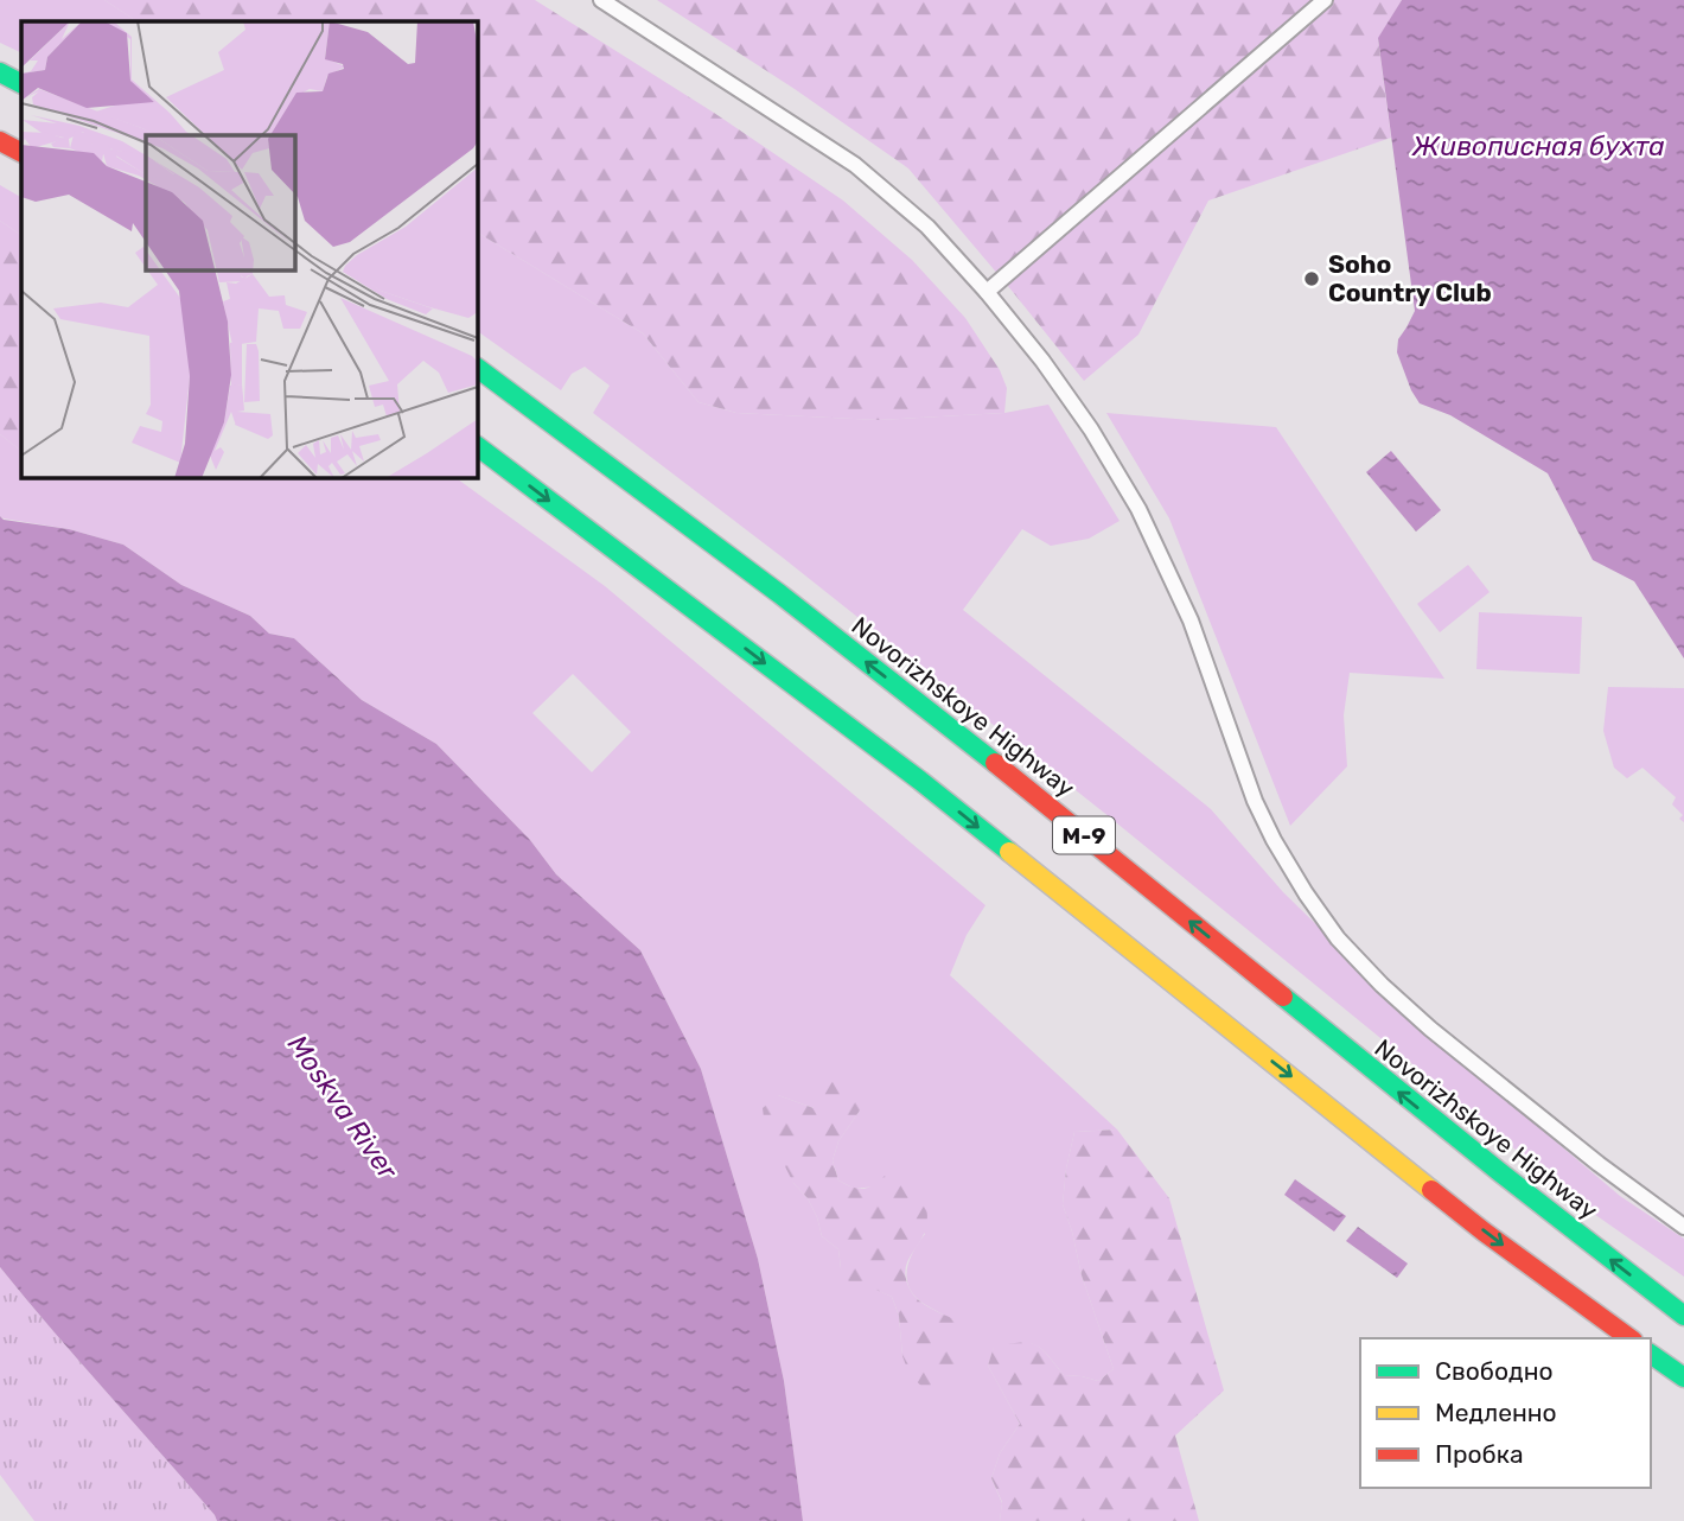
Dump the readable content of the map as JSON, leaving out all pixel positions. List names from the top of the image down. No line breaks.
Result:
{"streets":{"highway":["Novorizhskoye Highway","М-9"]},"water":["Живописная бухта","Moskva River"],"places":["Soho Country Club"],"legend":["Свободно","Медленно","Пробка"]}
